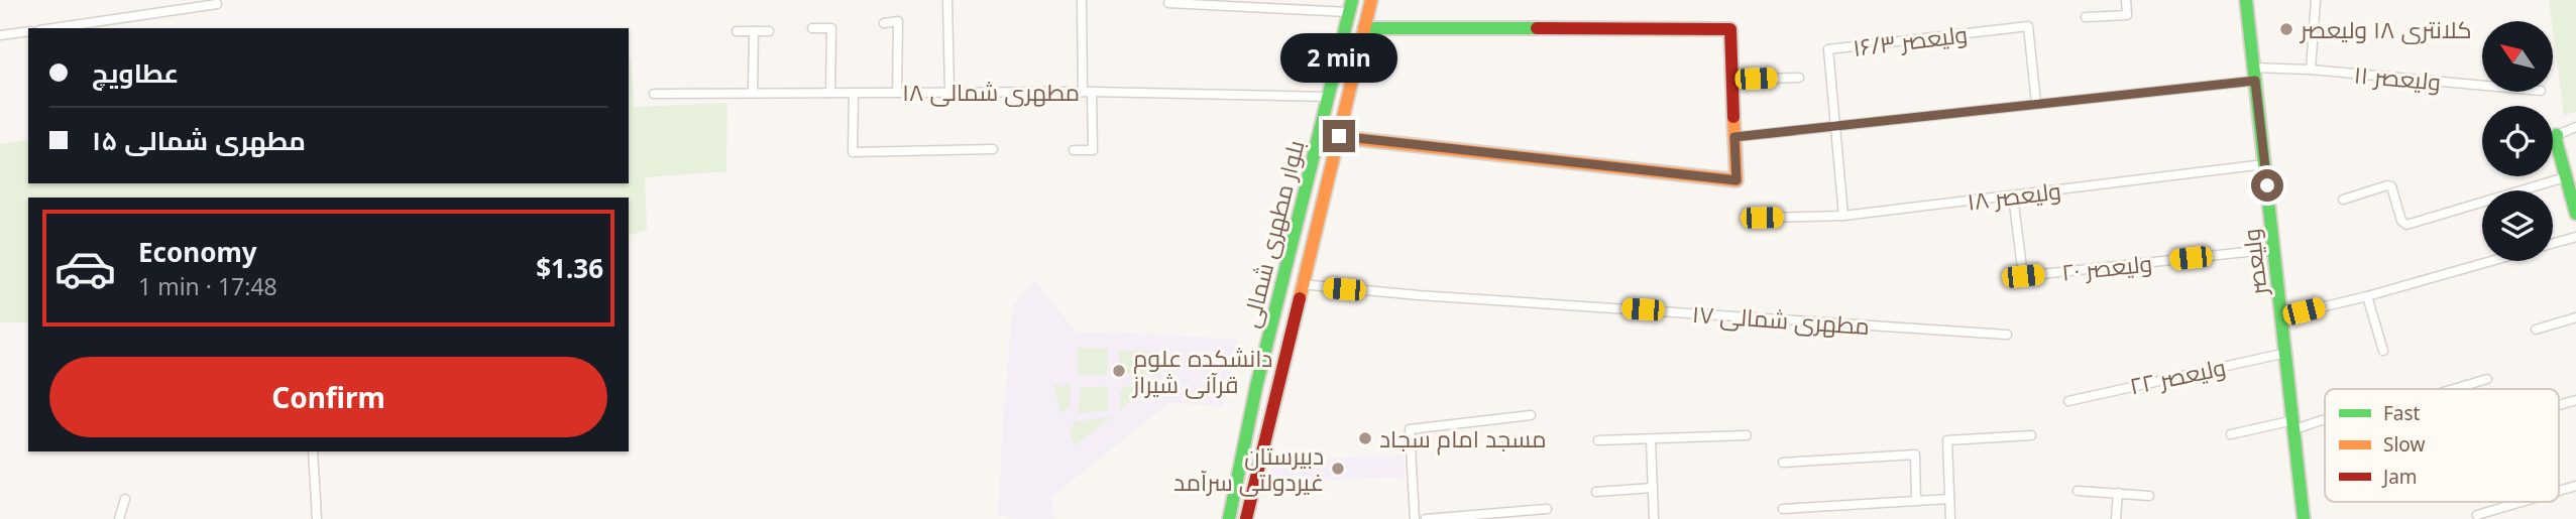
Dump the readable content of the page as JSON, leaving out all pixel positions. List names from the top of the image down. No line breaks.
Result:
{"streets":{"main road":["بلوار مطهرى شمالى","ولیعصر"],"street":["۱۶/۳ ولیعصر","۱۱ ولیعصر","۱۸ مطهری شمالی","۱۸ ولیعصر","۲۰ ولیعصر","۱۷ مطهری شمالی","۲۲ ولیعصر"]},"crossings":[["۱۶/۳ ولیعصر","۱۱ ولیعصر"],["۱۱ ولیعصر","ولیعصر"],["۱۸ مطهری شمالی","بلوار مطهرى شمالى"],["۱۸ ولیعصر","ولیعصر"],["۱۸ ولیعصر","۲۰ ولیعصر"],["بلوار مطهرى شمالى","۱۷ مطهری شمالی"],["ولیعصر","۲۰ ولیعصر"],["ولیعصر","۲۲ ولیعصر"]],"places":["کلانتری ۱۸ ولیعصر","دانشکده علوم قرآنی شیراز","مسجد امام سجاد","دبیرستان غیردولتی سرآمد"],"legend":["Fast","Slow","Jam"],"north":"top left","page":{"banner":["عطاویچ","۱۵ مطهری شمالی"],"bubble":"2 min","list":[{"name":"Economy","note":"1 min · 17:48","value":"$1.36"}],"buttons":"Confirm"}}
